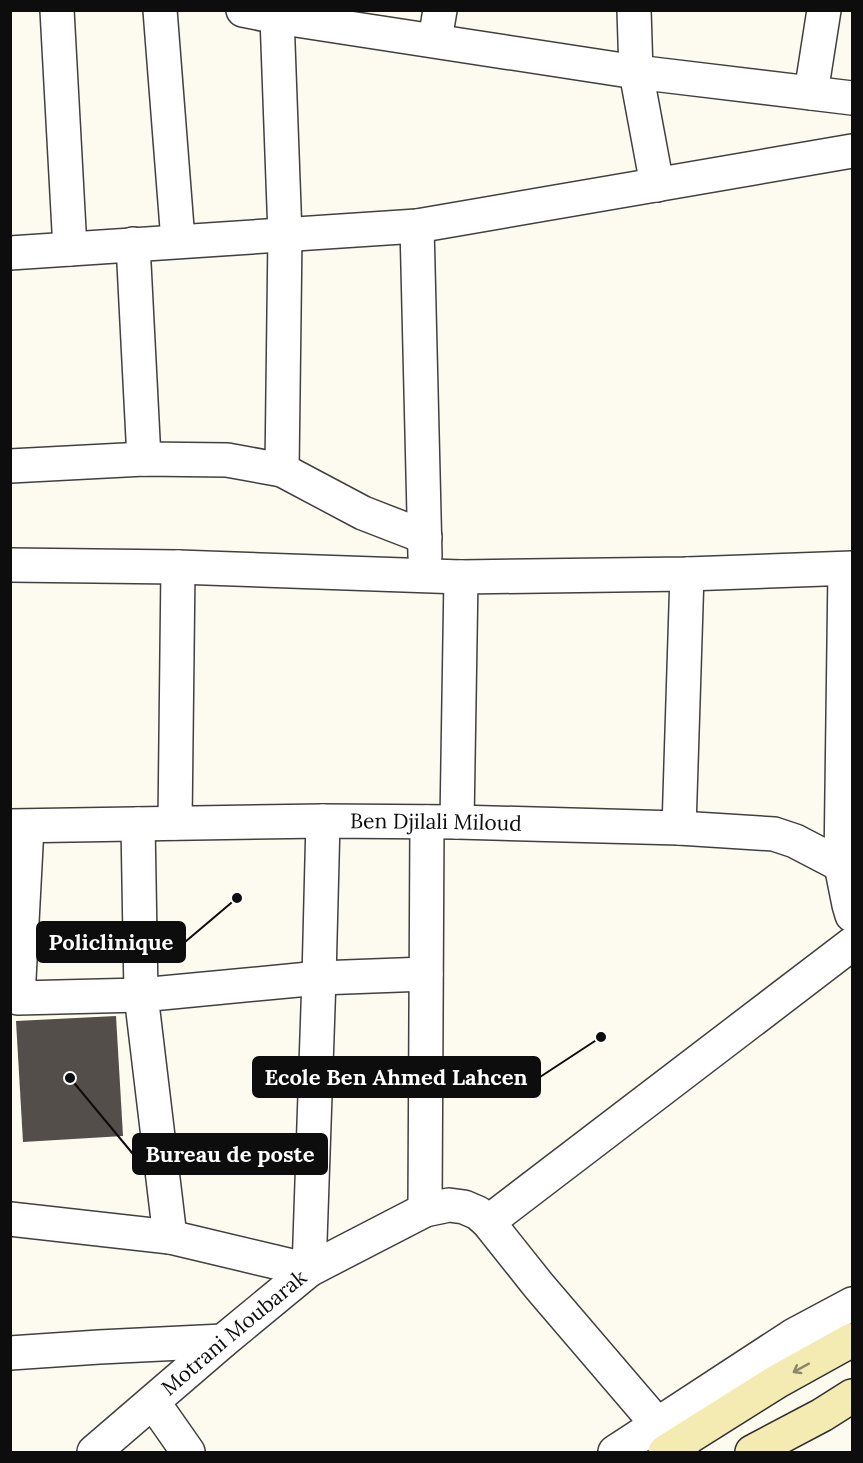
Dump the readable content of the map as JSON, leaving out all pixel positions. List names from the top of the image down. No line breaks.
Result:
{"streets":{"street":["Ben Djilali Miloud","Motrani Moubarak"]},"crossings":[["Ben Djilali Miloud","Motrani Moubarak"]],"places":["Policlinique","Ecole Ben Ahmed Lahcen","Bureau de poste"]}
